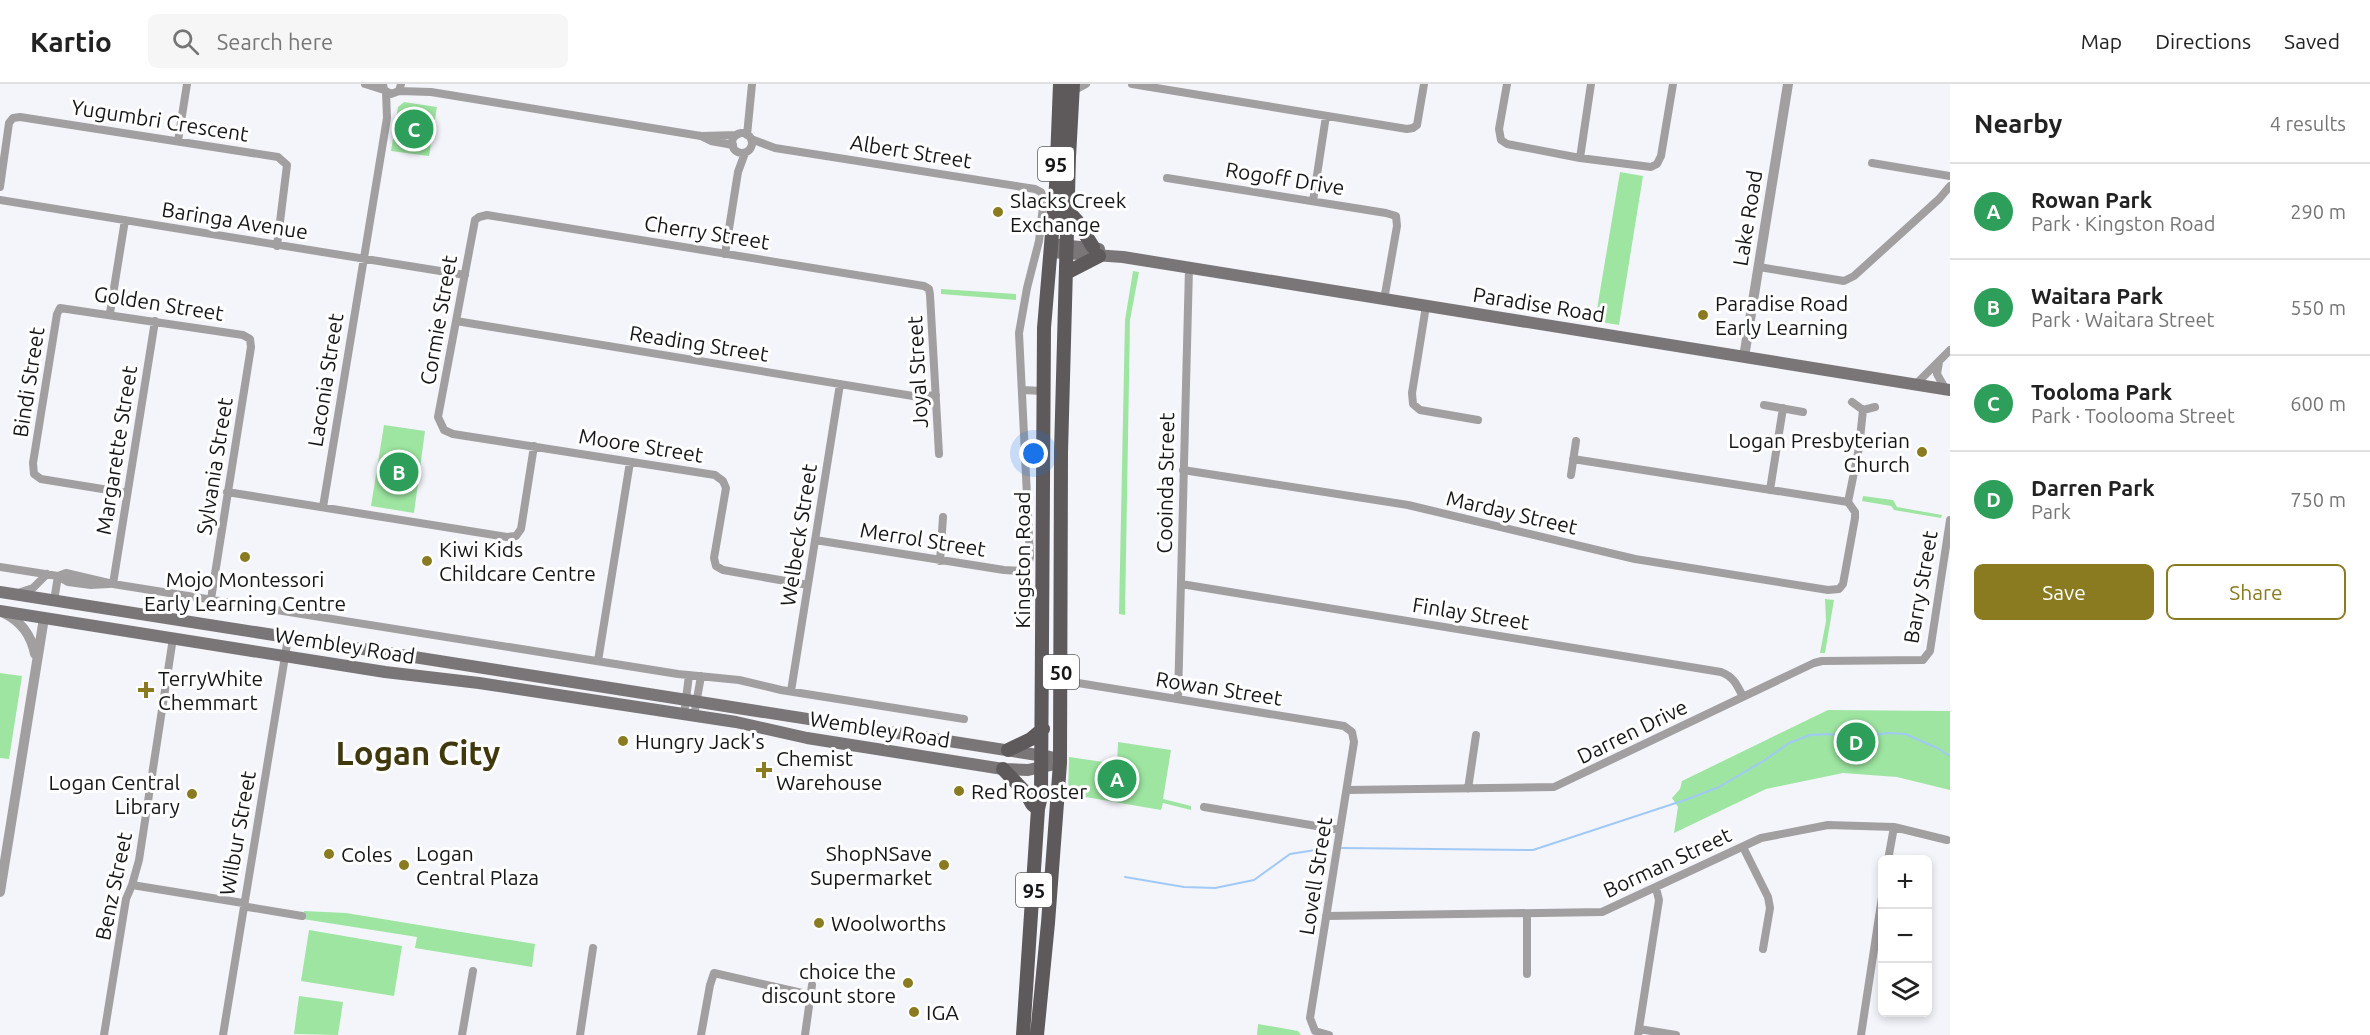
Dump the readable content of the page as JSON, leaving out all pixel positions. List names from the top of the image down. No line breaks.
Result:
{"streets":{"main road":["95","Paradise Road","Kingston Road","Wembley Road","50"],"street":["Yugumbri Crescent","Albert Street","Rogoff Drive","Lake Road","Baringa Avenue","Cherry Street","Golden Street","Cormie Street","Reading Street","Joyal Street","Laconia Street","Bindi Street","Moore Street","Margarette Street","Sylvania Street","Cooinda Street","Marday Street","Welbeck Street","Merrol Street","Barry Street","Finlay Street","Rowan Street","Darren Drive","Wilbur Street","Borman Street","Lovell Street","Benz Street"]},"crossings":[["Yugumbri Crescent","Baringa Avenue"],["Albert Street","Laconia Street"],["Albert Street","Merrol Street"],["Rogoff Drive","Paradise Road"],["Lake Road","Paradise Road"],["Baringa Avenue","Cormie Street"],["Baringa Avenue","Laconia Street"],["Cherry Street","Cormie Street"],["Cherry Street","Joyal Street"],["Golden Street","Bindi Street"],["Golden Street","Margarette Street"],["Golden Street","Sylvania Street"],["Paradise Road","Cooinda Street"],["Paradise Road","Kingston Road"],["Cormie Street","Reading Street"],["Cormie Street","Moore Street"],["Reading Street","Joyal Street"],["Reading Street","Welbeck Street"],["Bindi Street","Margarette Street"],["Moore Street","Welbeck Street"],["Margarette Street","Wembley Road"],["Sylvania Street","Wembley Road"],["Cooinda Street","Marday Street"],["Cooinda Street","Finlay Street"],["Cooinda Street","Rowan Street"],["Welbeck Street","Merrol Street"],["Welbeck Street","Wembley Road"],["Kingston Road","Wembley Road"],["Kingston Road","Rowan Street"],["Barry Street","Darren Drive"],["Finlay Street","Darren Drive"],["Wembley Road","Wilbur Street"],["Wembley Road","Benz Street"],["Rowan Street","Lovell Street"],["Darren Drive","Lovell Street"],["Borman Street","Lovell Street"]],"districts":["Logan City"],"places":{"other":["Slacks Creek Exchange","Paradise Road Early Learning","Logan Presbyterian Church","Mojo Montessori Early Learning Centre","Kiwi Kids Childcare Centre","Hungry Jack's","Red Rooster","Logan Central Library","Coles","Logan Central Plaza","ShopNSave Supermarket","Woolworths","choice the discount store","IGA"],"health":["TerryWhite Chemmart","Chemist Warehouse"]},"page":{"header":"Kartio","search":"Search here","nav":["Map","Directions","Saved"],"heading":["Nearby","4 results"],"pins":["C","B","D","A"],"list":[{"mark":"A","name":"Rowan Park","note":"Park · Kingston Road","value":"290 m"},{"mark":"B","name":"Waitara Park","note":"Park · Waitara Street","value":"550 m"},{"mark":"C","name":"Tooloma Park","note":"Park · Toolooma Street","value":"600 m"},{"mark":"D","name":"Darren Park","note":"Park","value":"750 m"}],"buttons":["Save","Share"],"map_buttons":["+","−"]}}
